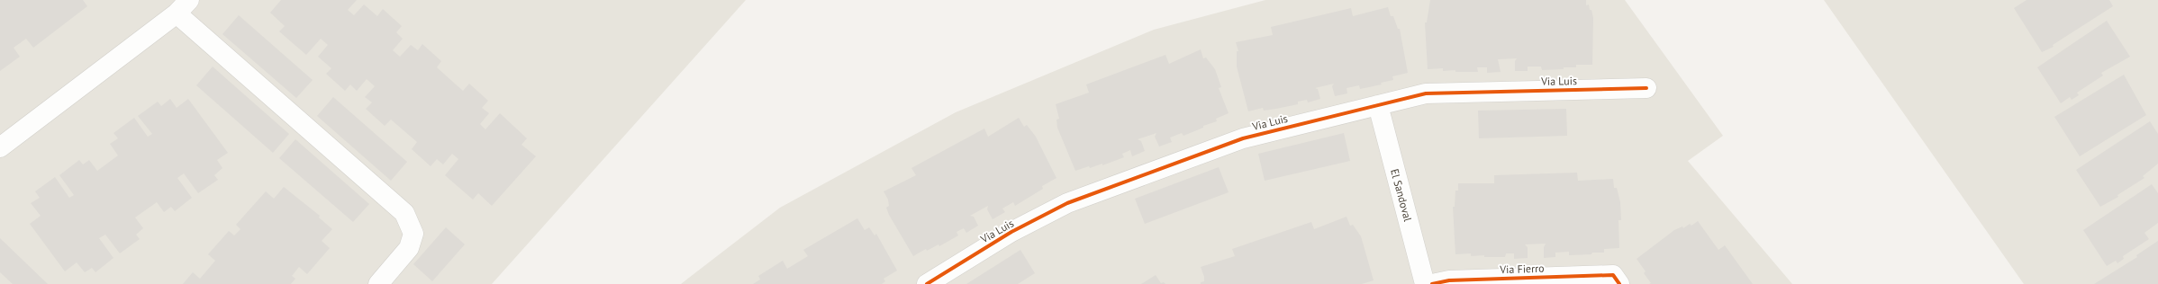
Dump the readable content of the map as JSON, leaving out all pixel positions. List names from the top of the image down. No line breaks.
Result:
{"streets":{"street":["Via Luis","El Sandoval","Via Fierro"]},"crossings":[["Via Luis","El Sandoval"]]}
